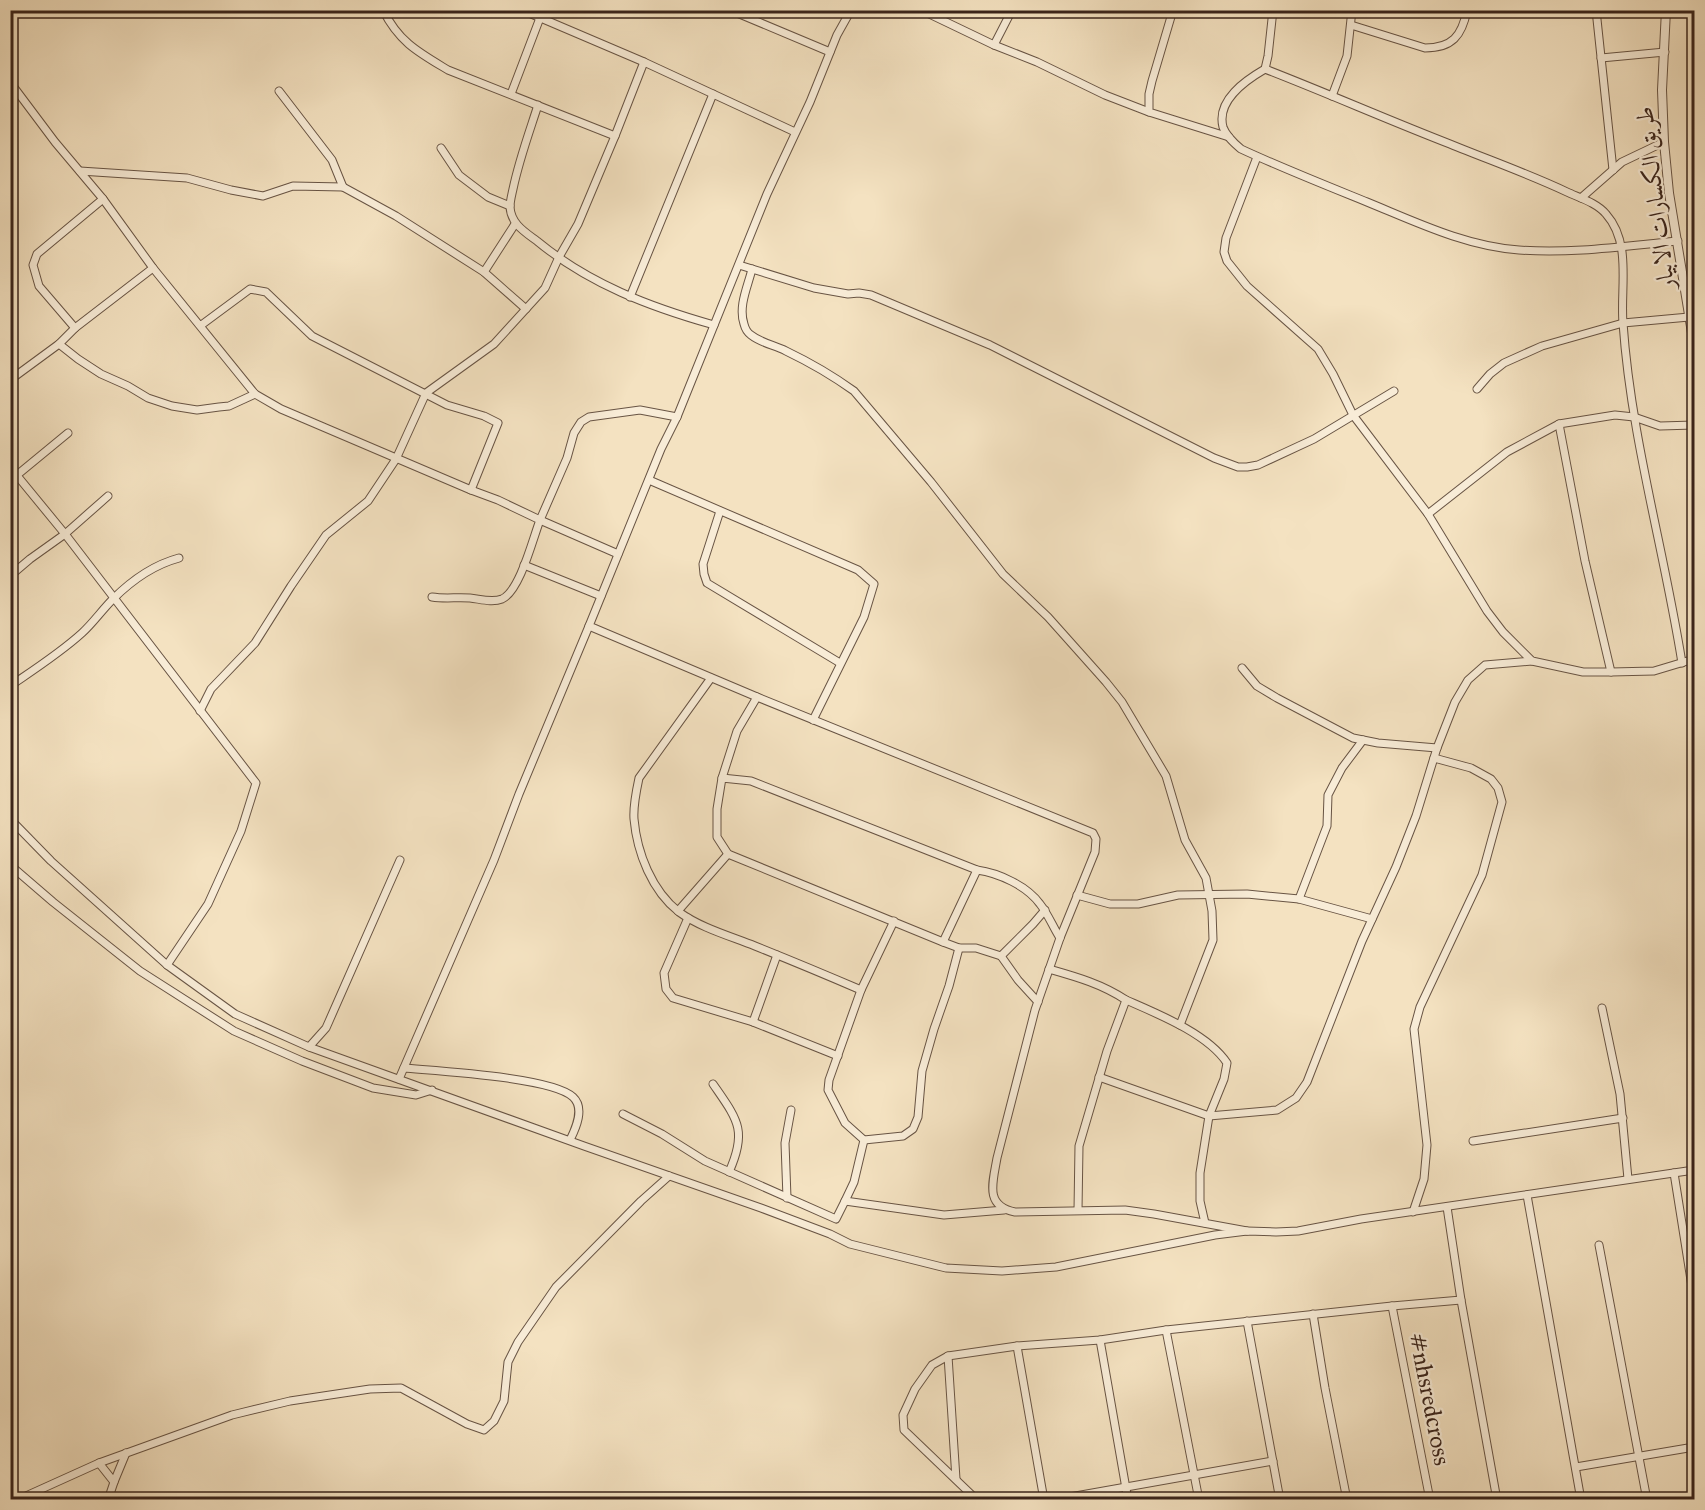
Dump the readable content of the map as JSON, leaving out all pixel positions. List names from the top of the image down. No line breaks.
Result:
{"streets":{"street":["طريق الكسارات الابيار","#nhsredcross"]}}
